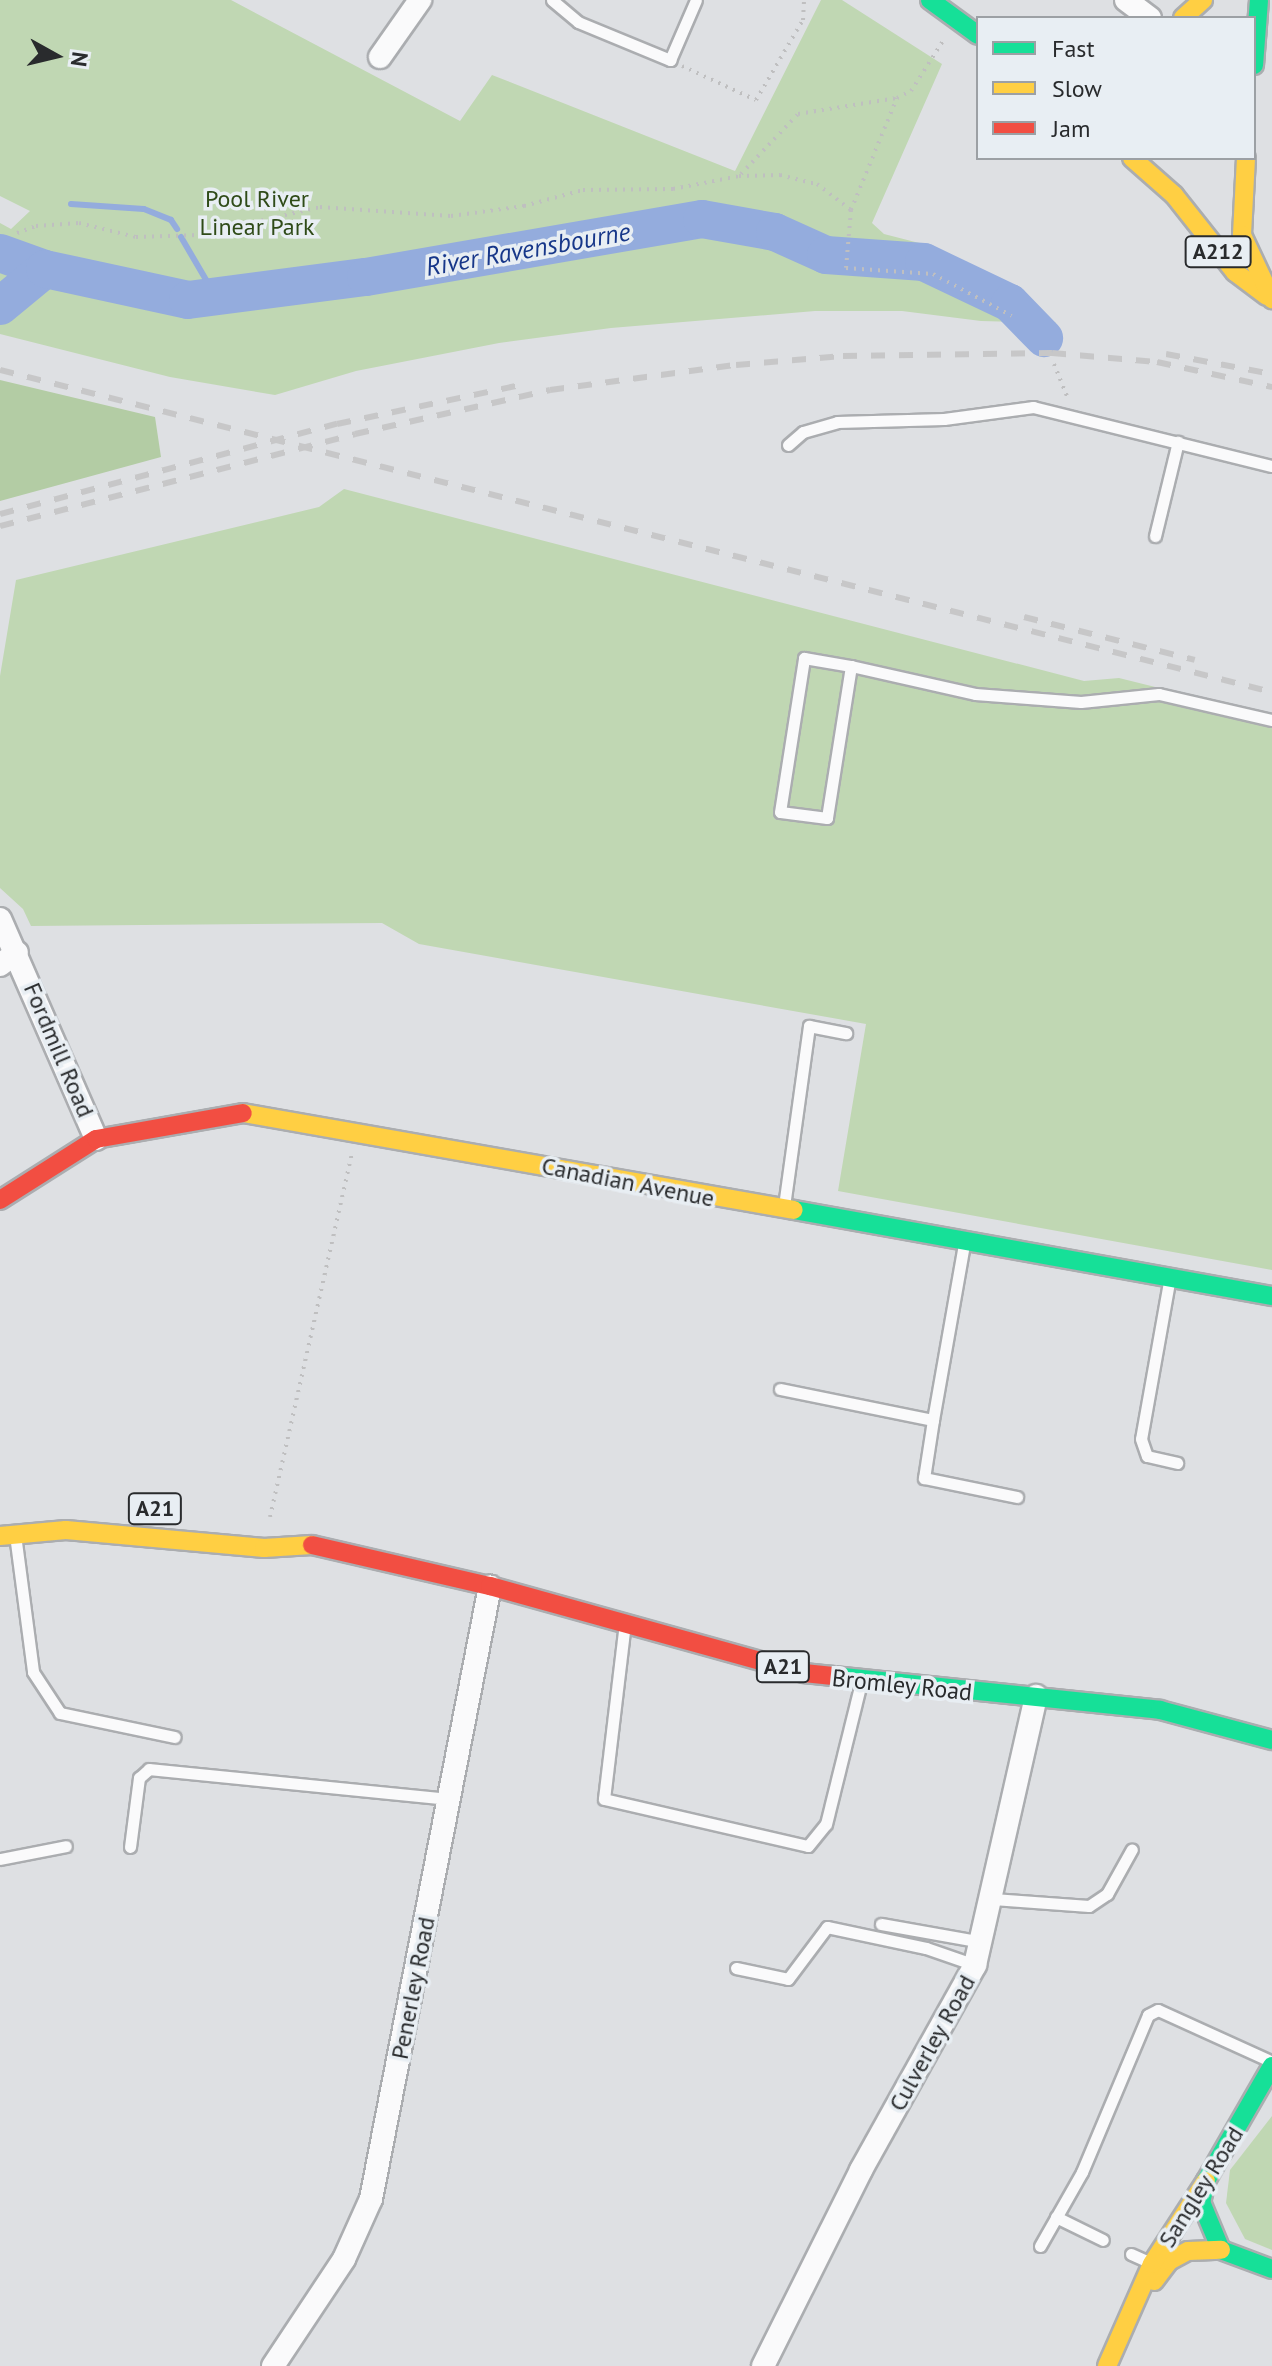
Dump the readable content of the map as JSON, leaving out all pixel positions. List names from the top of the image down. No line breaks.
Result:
{"streets":{"main road":["A212","Canadian Avenue","A21","Bromley Road","Sangley Road"],"street":["Fordmill Road","Penerley Road","Culverley Road"]},"crossings":[["Fordmill Road","Canadian Avenue"],["Bromley Road","Penerley Road"],["Bromley Road","Culverley Road"]],"water":["River Ravensbourne"],"parks":["Pool River Linear Park"],"legend":["Fast","Slow","Jam"],"north":"right"}
